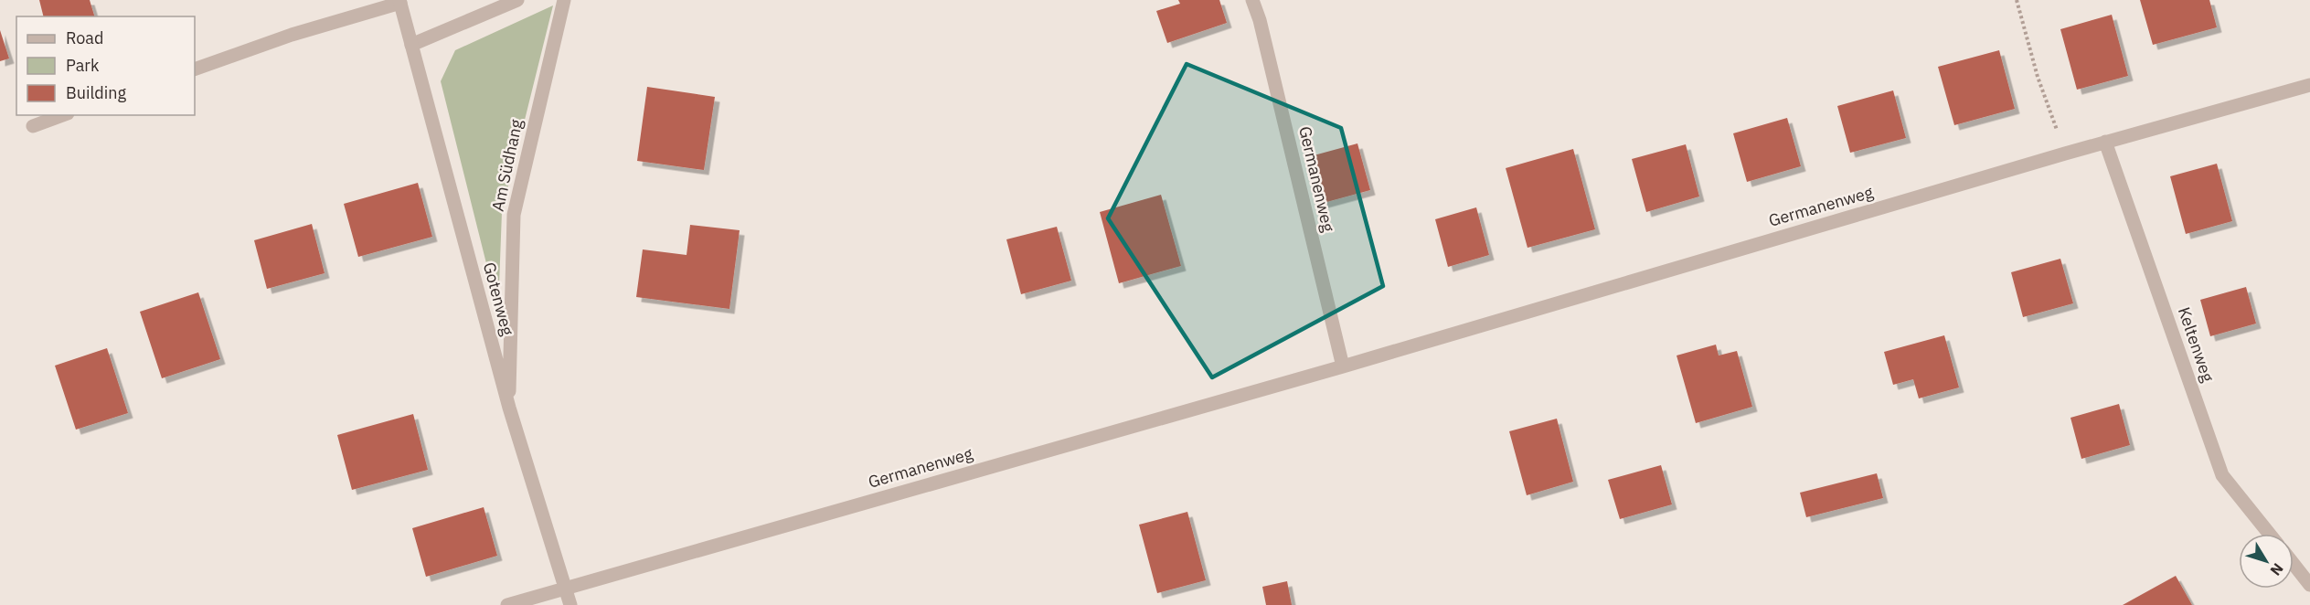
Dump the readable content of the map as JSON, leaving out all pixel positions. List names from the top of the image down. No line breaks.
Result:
{"streets":{"street":["Am Südhang","Germanenweg","Gotenweg","Keltenweg"]},"crossings":[["Am Südhang","Gotenweg"],["Germanenweg","Gotenweg"],["Germanenweg","Keltenweg"]],"legend":["Road","Park","Building"],"north":"bottom right"}
